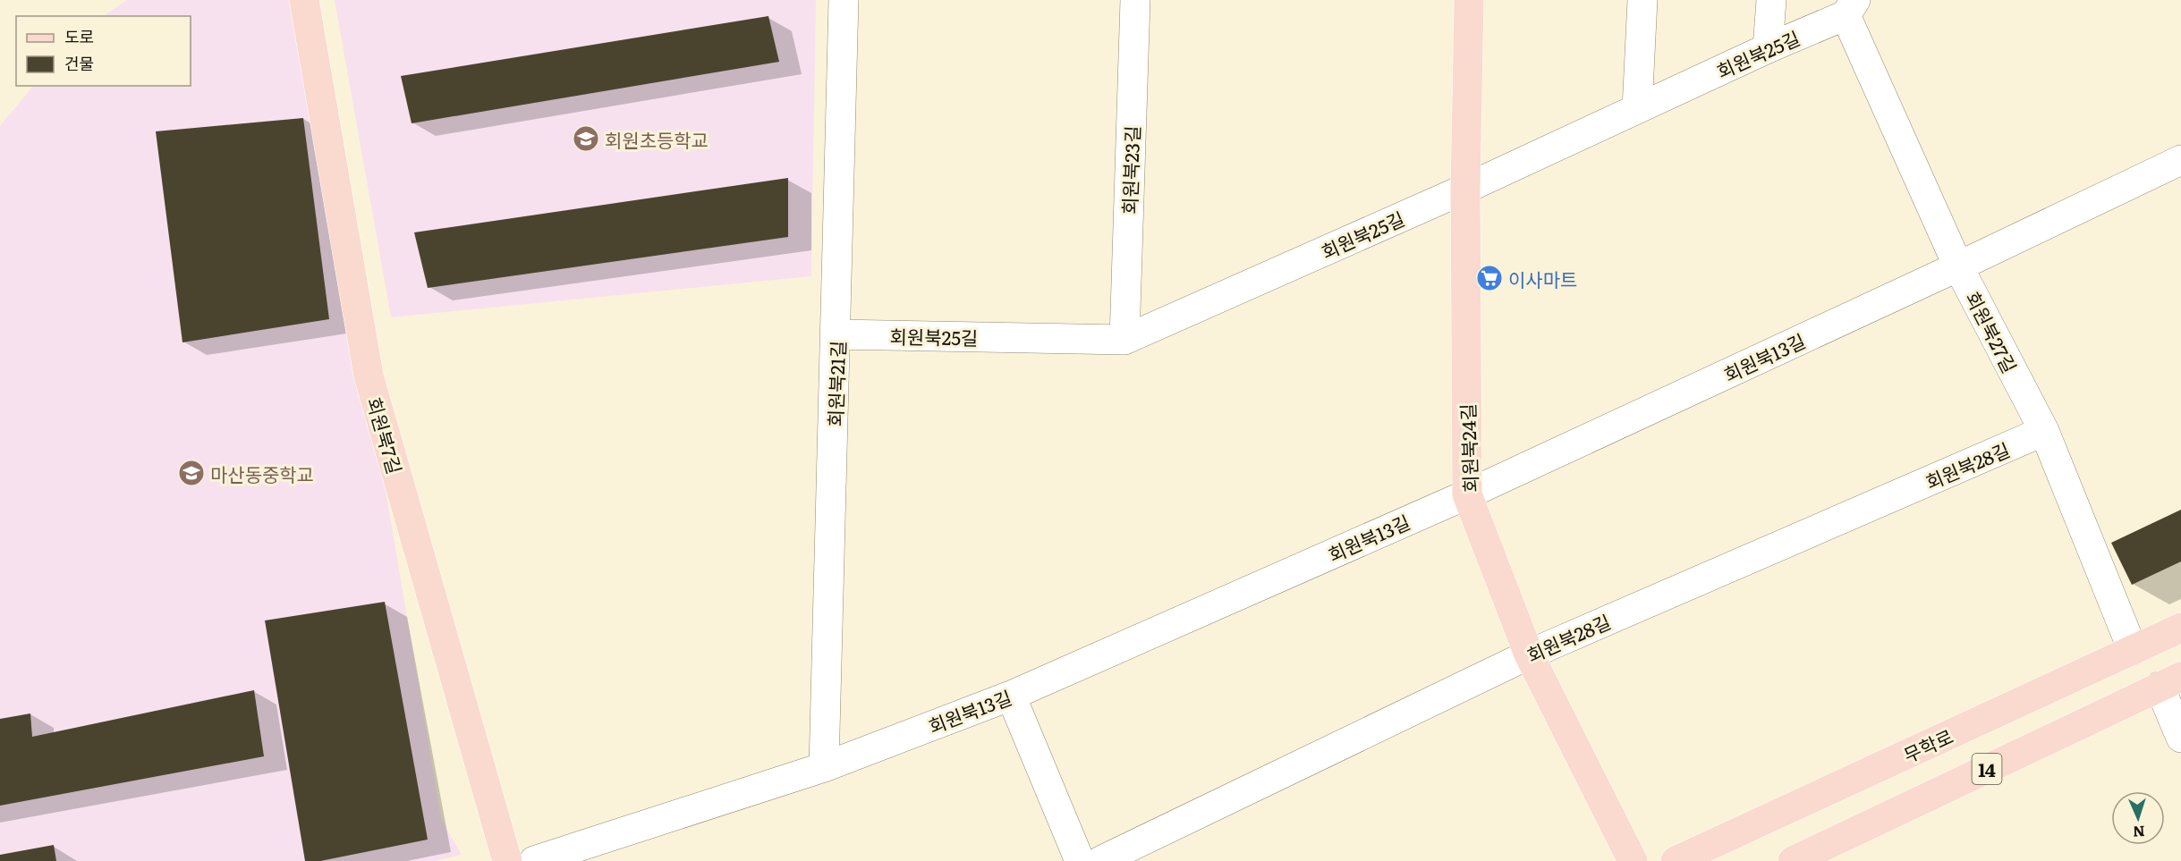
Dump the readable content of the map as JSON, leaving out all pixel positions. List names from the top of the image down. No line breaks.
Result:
{"streets":{"main road":["회원북7길","회원북24길","무학로","14"],"street":["회원북25길","회원북23길","회원북27길","회원북13길","회원북21길","회원북28길"]},"crossings":[["회원북25길","회원북23길"],["회원북25길","회원북27길"],["회원북25길","회원북21길"],["회원북25길","회원북24길"],["회원북27길","회원북13길"],["회원북27길","회원북28길"],["회원북27길","무학로"],["회원북13길","회원북21길"],["회원북13길","회원북24길"],["회원북24길","회원북28길"]],"places":{"school or university":["회원초등학교","마산동중학교"],"supermarket":["이사마트"]},"legend":["도로","건물"],"north":"bottom"}
